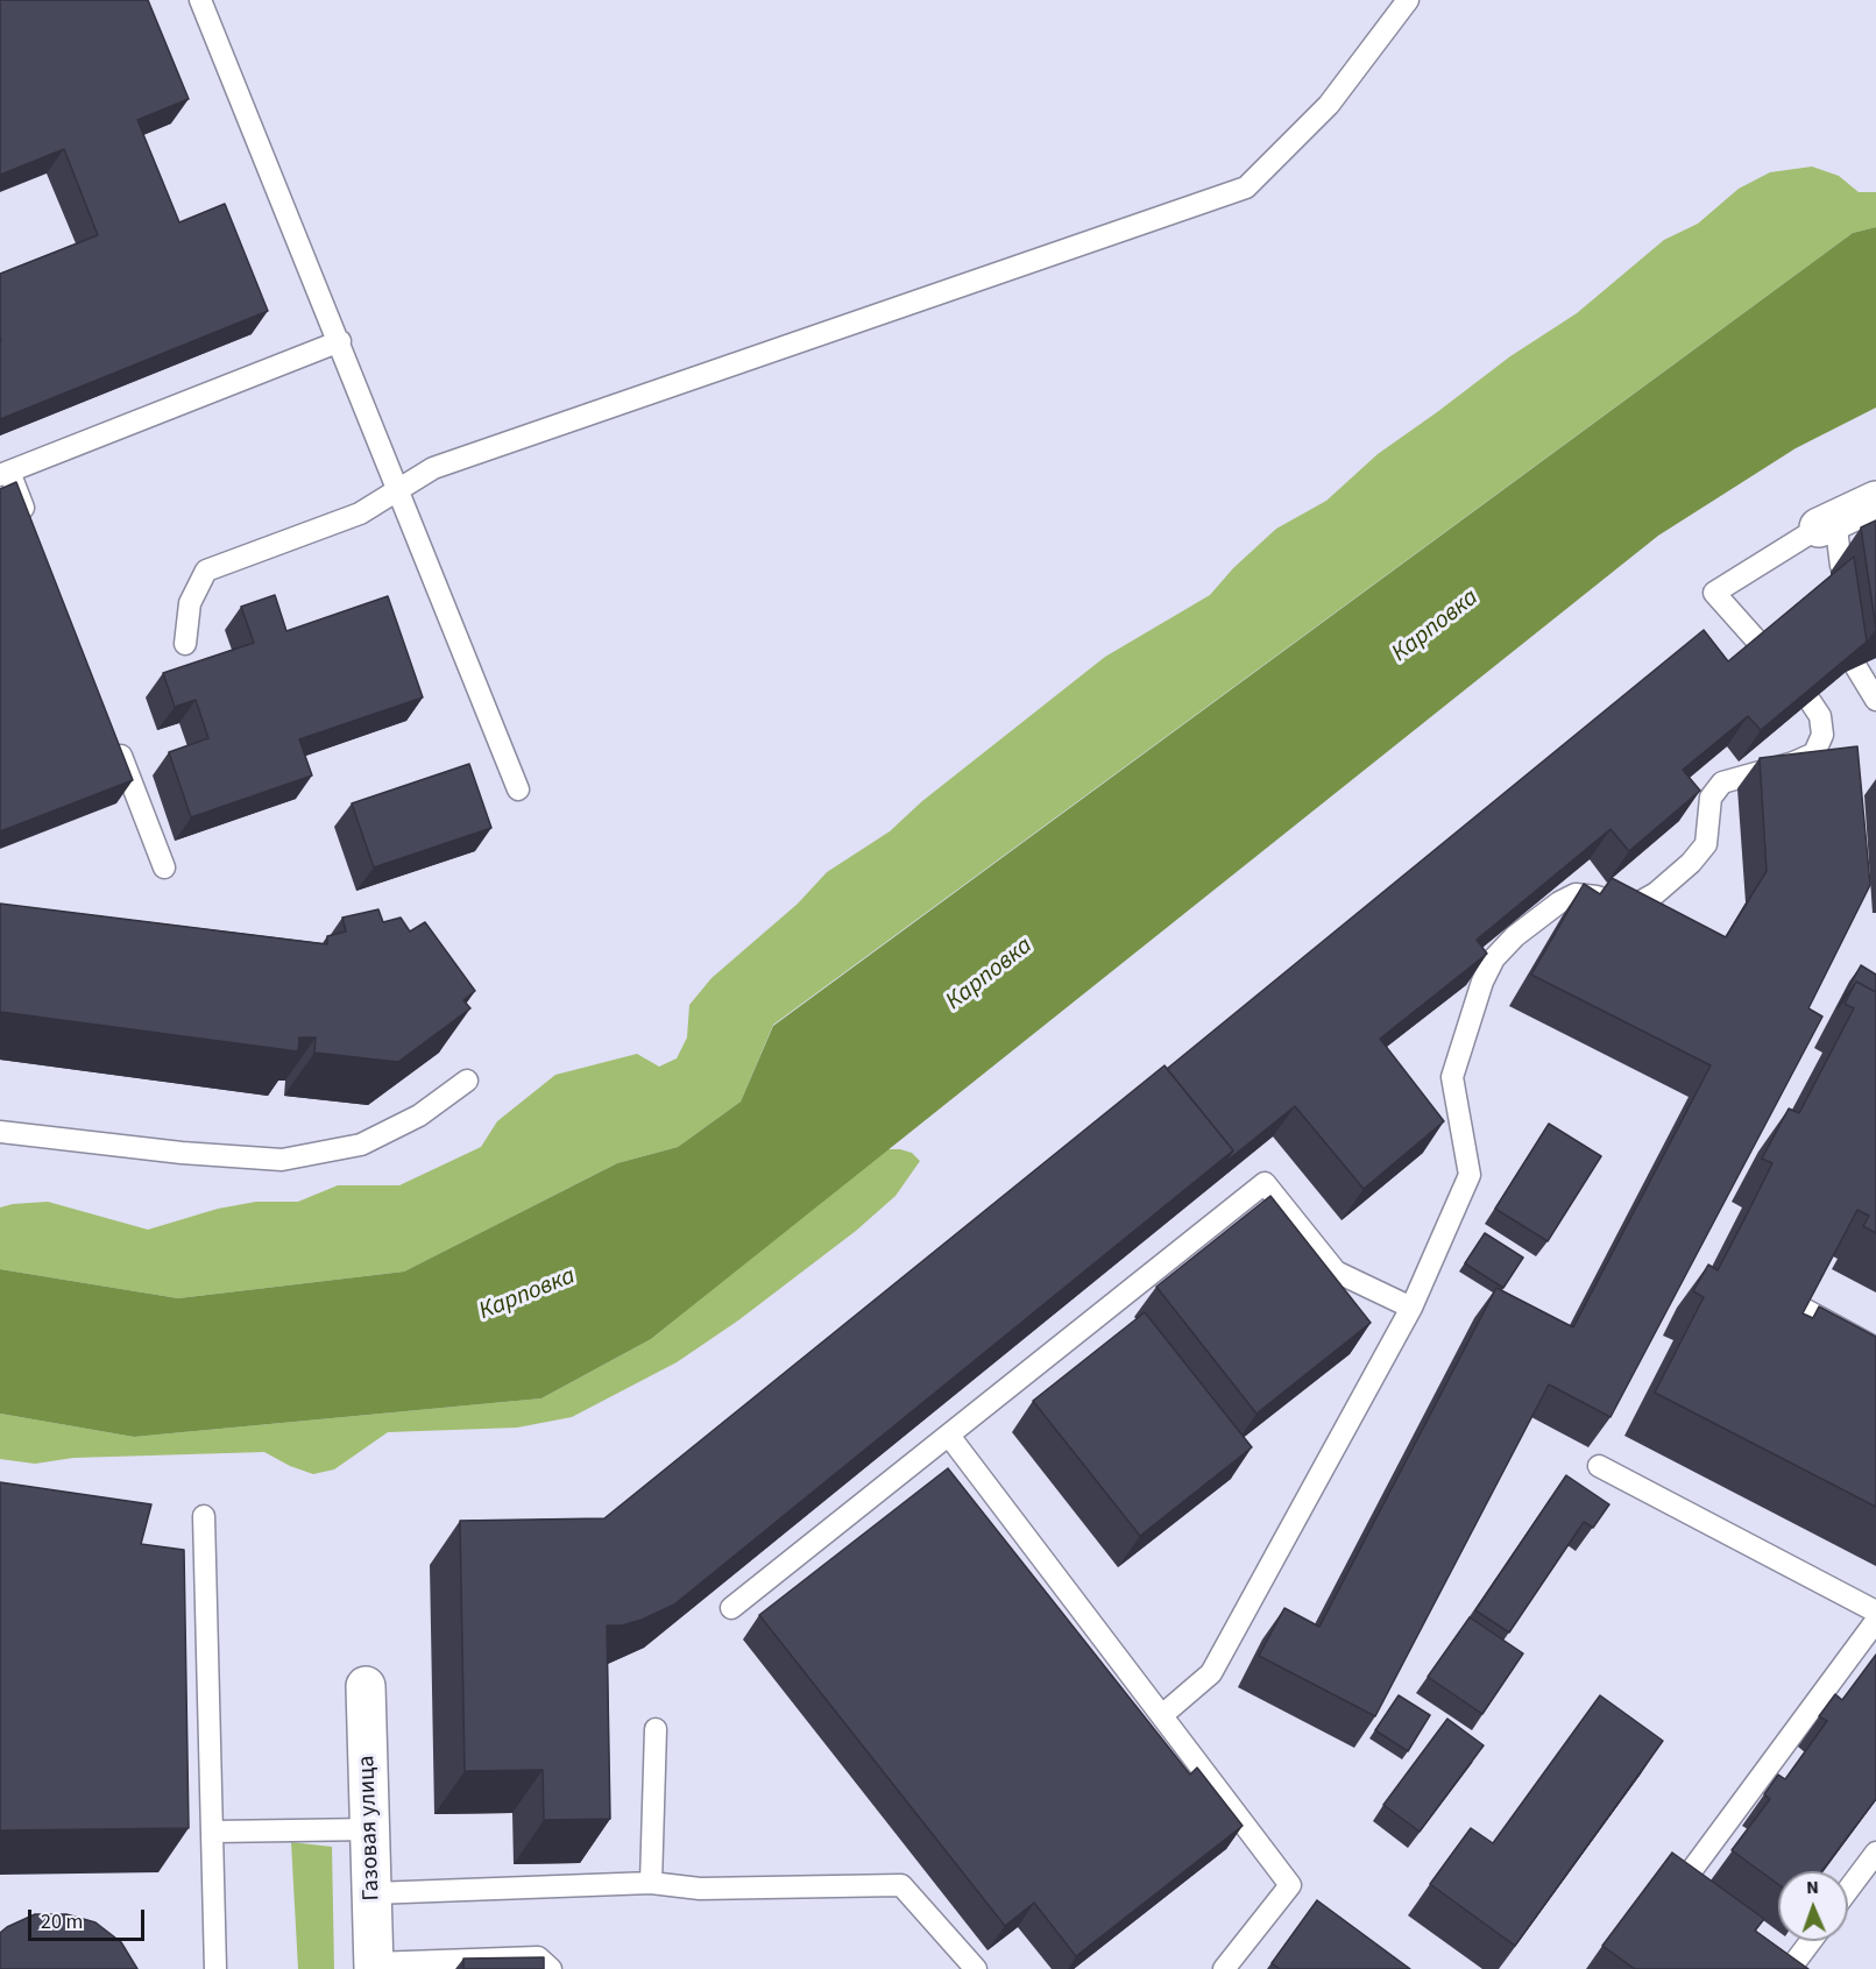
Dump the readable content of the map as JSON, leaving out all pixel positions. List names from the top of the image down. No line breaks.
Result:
{"streets":{"street":["Газовая улица"]},"water":["Карповка"],"scale_bar":"20 m","north":"top"}
